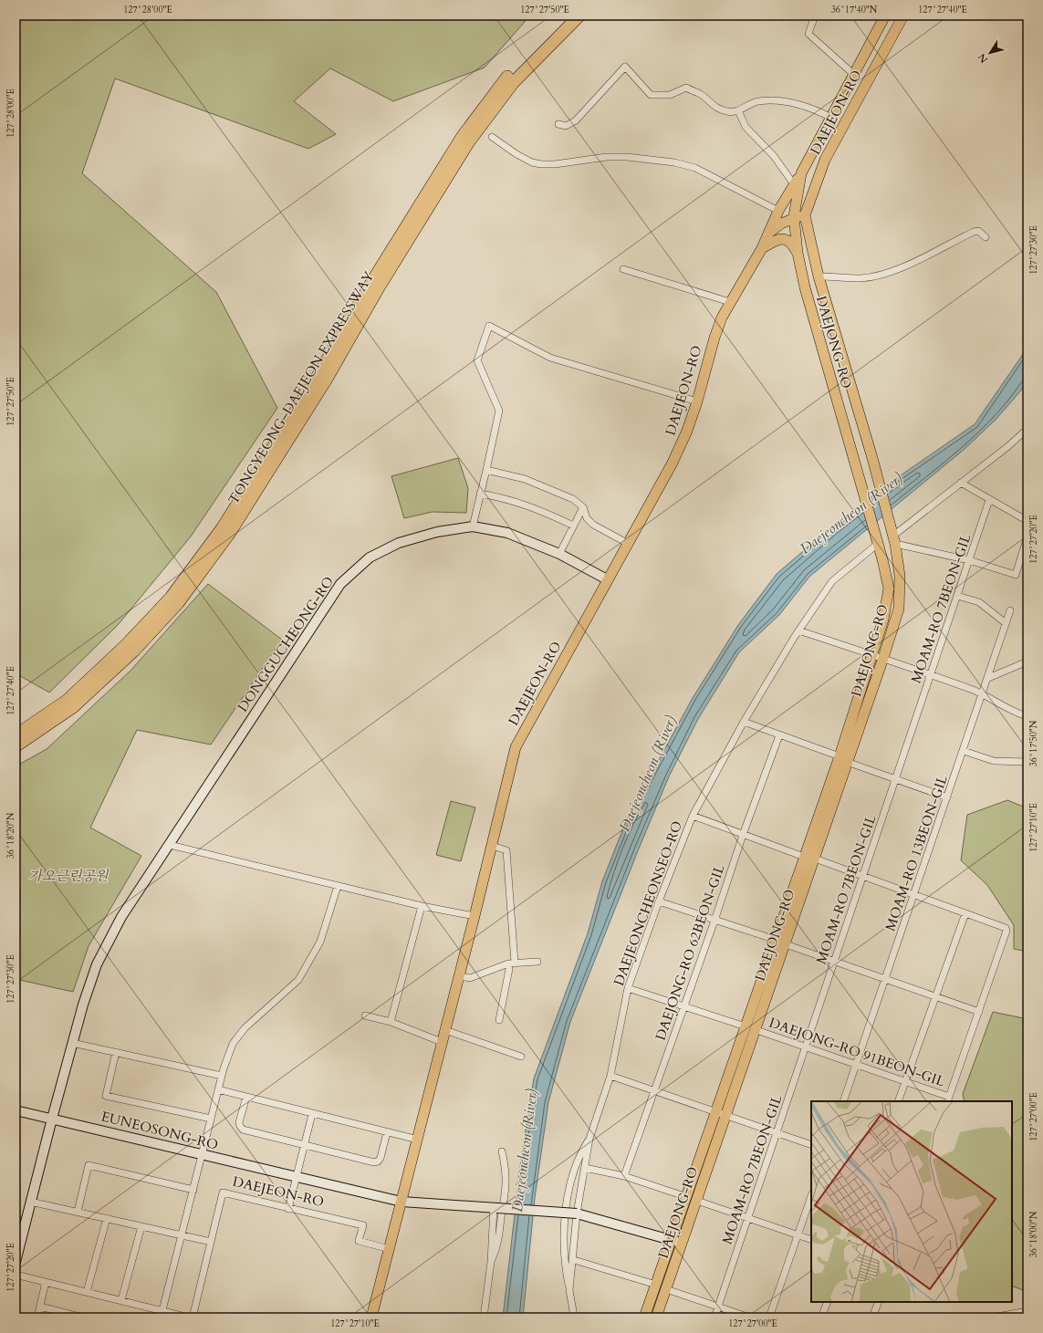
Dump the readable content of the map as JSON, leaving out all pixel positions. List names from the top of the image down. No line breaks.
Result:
{"streets":{"highway":["TONGYEONG–DAEJEON EXPRESSWAY"],"main road":["DAEJEON-RO","DAEJONG-RO","DONGGUCHEONG-RO","EUNEOSONG-RO"],"street":["MOAM-RO 7BEON-GIL","MOAM-RO 13BEON-GIL","DAEJEONCHEONSEO-RO","DAEJONG-RO 62BEON-GIL","DAEJONG-RO 91BEON-GIL"]},"crossings":[["DAEJEON-RO","DAEJONG-RO"],["DAEJEON-RO","DONGGUCHEONG-RO"],["DAEJEON-RO","EUNEOSONG-RO"],["DAEJONG-RO","DAEJEONCHEONSEO-RO"],["DAEJONG-RO","DAEJONG-RO 62BEON-GIL"],["DAEJONG-RO","DAEJONG-RO 91BEON-GIL"],["MOAM-RO 7BEON-GIL","DAEJONG-RO 91BEON-GIL"],["DONGGUCHEONG-RO","EUNEOSONG-RO"],["MOAM-RO 13BEON-GIL","DAEJONG-RO 91BEON-GIL"],["DAEJEONCHEONSEO-RO","EUNEOSONG-RO"]],"water":["Daejeoncheon (River)"],"parks":["가오근린공원"],"north":"bottom left","coordinates":["127°28'00\"E","127°27'50\"E","36°17'40\"N","127°27'40\"E","127°27'30\"E","127°27'20\"E","36°17'50\"N","127°27'10\"E","36°18'20\"N","127°27'00\"E","36°18'00\"N"]}
